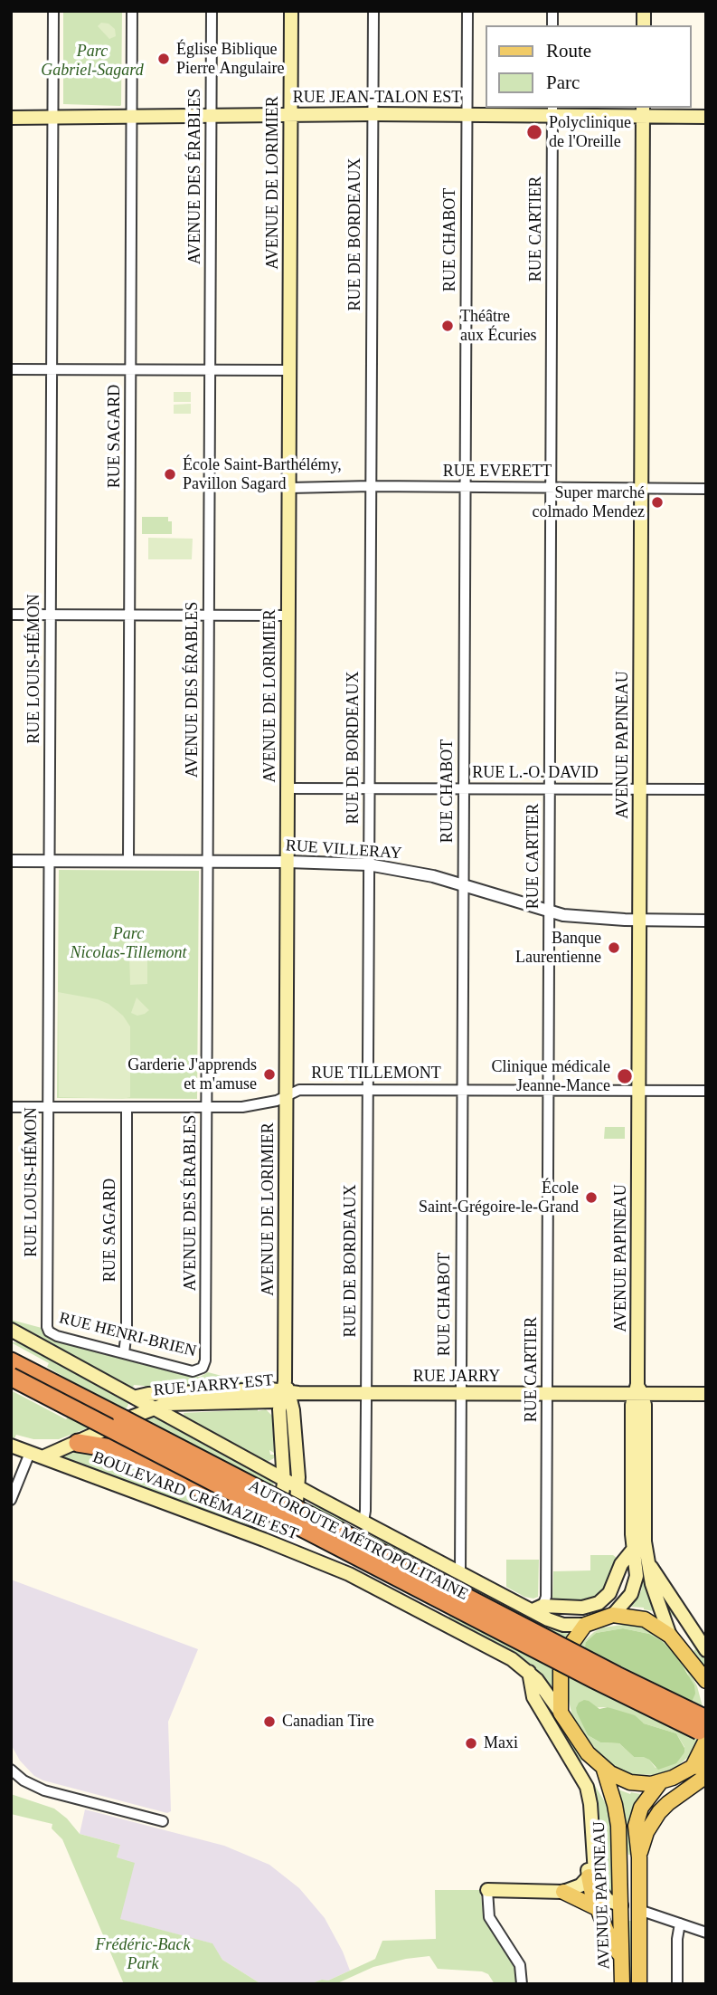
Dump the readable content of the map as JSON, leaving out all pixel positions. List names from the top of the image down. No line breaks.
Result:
{"streets":{"highway":["AUTOROUTE MÉTROPOLITAINE"],"main road":["RUE JEAN-TALON EST","AVENUE DE LORIMIER","AVENUE PAPINEAU","RUE JARRY","RUE JARRY EST","BOULEVARD CRÉMAZIE EST"],"street":["AVENUE DES ÉRABLES","RUE CARTIER","RUE DE BORDEAUX","RUE CHABOT","RUE SAGARD","RUE EVERETT","RUE LOUIS-HÉMON","RUE L.-O. DAVID","RUE VILLERAY","RUE TILLEMONT","RUE HENRI-BRIEN"]},"crossings":[["RUE JEAN-TALON EST","AVENUE DES ÉRABLES"],["RUE JEAN-TALON EST","AVENUE DE LORIMIER"],["RUE JEAN-TALON EST","RUE CARTIER"],["RUE JEAN-TALON EST","RUE DE BORDEAUX"],["RUE JEAN-TALON EST","RUE CHABOT"],["RUE JEAN-TALON EST","RUE SAGARD"],["RUE JEAN-TALON EST","RUE LOUIS-HÉMON"],["RUE JEAN-TALON EST","AVENUE PAPINEAU"],["AVENUE DES ÉRABLES","RUE VILLERAY"],["AVENUE DES ÉRABLES","RUE TILLEMONT"],["AVENUE DES ÉRABLES","RUE HENRI-BRIEN"],["AVENUE DE LORIMIER","RUE EVERETT"],["AVENUE DE LORIMIER","RUE L.-O. DAVID"],["AVENUE DE LORIMIER","RUE VILLERAY"],["AVENUE DE LORIMIER","RUE TILLEMONT"],["AVENUE DE LORIMIER","RUE JARRY EST"],["RUE CARTIER","RUE EVERETT"],["RUE CARTIER","RUE L.-O. DAVID"],["RUE CARTIER","RUE VILLERAY"],["RUE CARTIER","RUE TILLEMONT"],["RUE CARTIER","RUE JARRY"],["RUE DE BORDEAUX","RUE EVERETT"],["RUE DE BORDEAUX","RUE L.-O. DAVID"],["RUE DE BORDEAUX","RUE VILLERAY"],["RUE DE BORDEAUX","RUE TILLEMONT"],["RUE DE BORDEAUX","RUE JARRY"],["RUE DE BORDEAUX","RUE JARRY EST"],["RUE CHABOT","RUE EVERETT"],["RUE CHABOT","RUE L.-O. DAVID"],["RUE CHABOT","RUE VILLERAY"],["RUE CHABOT","RUE TILLEMONT"],["RUE CHABOT","RUE JARRY"],["RUE SAGARD","RUE VILLERAY"],["RUE SAGARD","RUE TILLEMONT"],["RUE SAGARD","RUE HENRI-BRIEN"],["RUE EVERETT","AVENUE PAPINEAU"],["RUE LOUIS-HÉMON","RUE VILLERAY"],["RUE LOUIS-HÉMON","RUE TILLEMONT"],["RUE LOUIS-HÉMON","RUE HENRI-BRIEN"],["AVENUE PAPINEAU","RUE L.-O. DAVID"],["AVENUE PAPINEAU","RUE VILLERAY"],["AVENUE PAPINEAU","RUE TILLEMONT"],["AVENUE PAPINEAU","BOULEVARD CRÉMAZIE EST"],["RUE JARRY","RUE JARRY EST"]],"parks":["Parc Gabriel-Sagard","Parc Nicolas-Tillemont","Frédéric-Back Park"],"places":["Église Biblique Pierre Angulaire","Polyclinique de l'Oreille","Théâtre aux Écuries","École Saint-Barthélémy, Pavillon Sagard","Super marché colmado Mendez","Banque Laurentienne","Garderie J'apprends et m'amuse","Clinique médicale Jeanne-Mance","École Saint-Grégoire-le-Grand","Canadian Tire","Maxi"],"legend":["Route","Parc"]}
